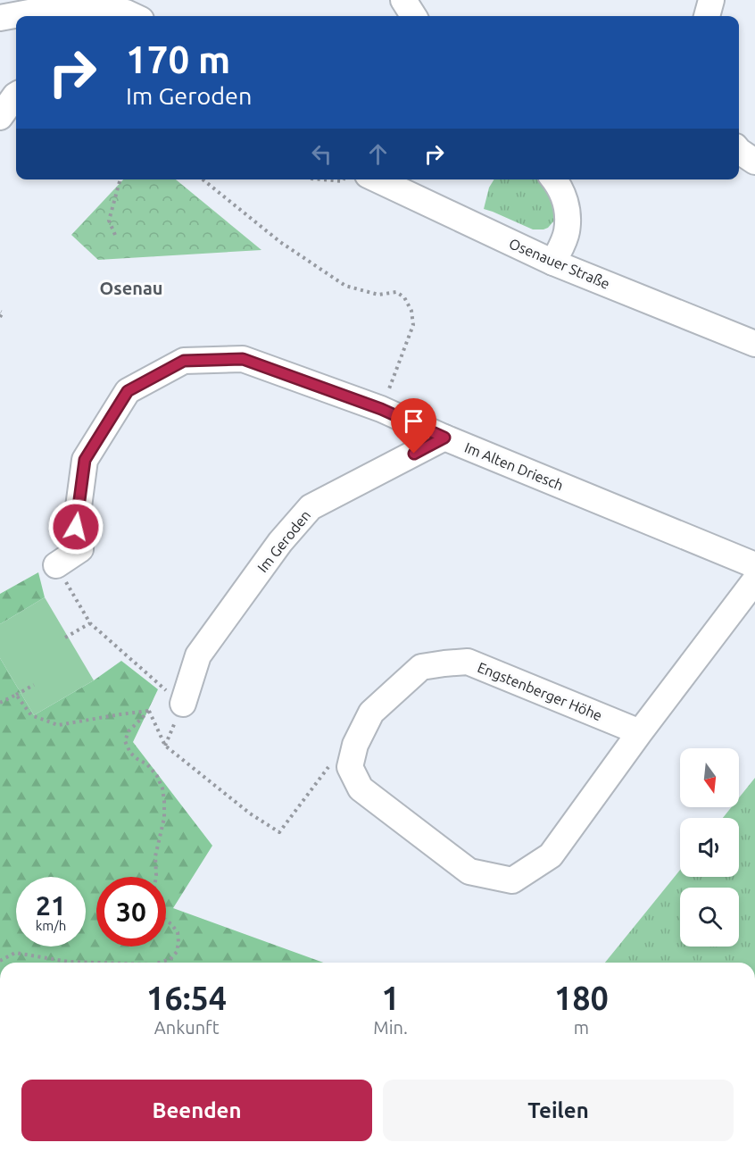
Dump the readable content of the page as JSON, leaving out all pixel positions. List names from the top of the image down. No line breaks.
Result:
{"streets":{"street":["Osenauer Straße","Im Alten Driesch","Im Geroden","Engstenberger Höhe"]},"crossings":[["Im Alten Driesch","Im Geroden"]],"districts":["Osenau"],"north":"bottom","page":{"turn":["170 m","Im Geroden"],"speed":"21 km/h","limit":"30","eta":["16:54","Ankunft","1","Min.","180","m"],"buttons":["Beenden","Teilen"]}}
